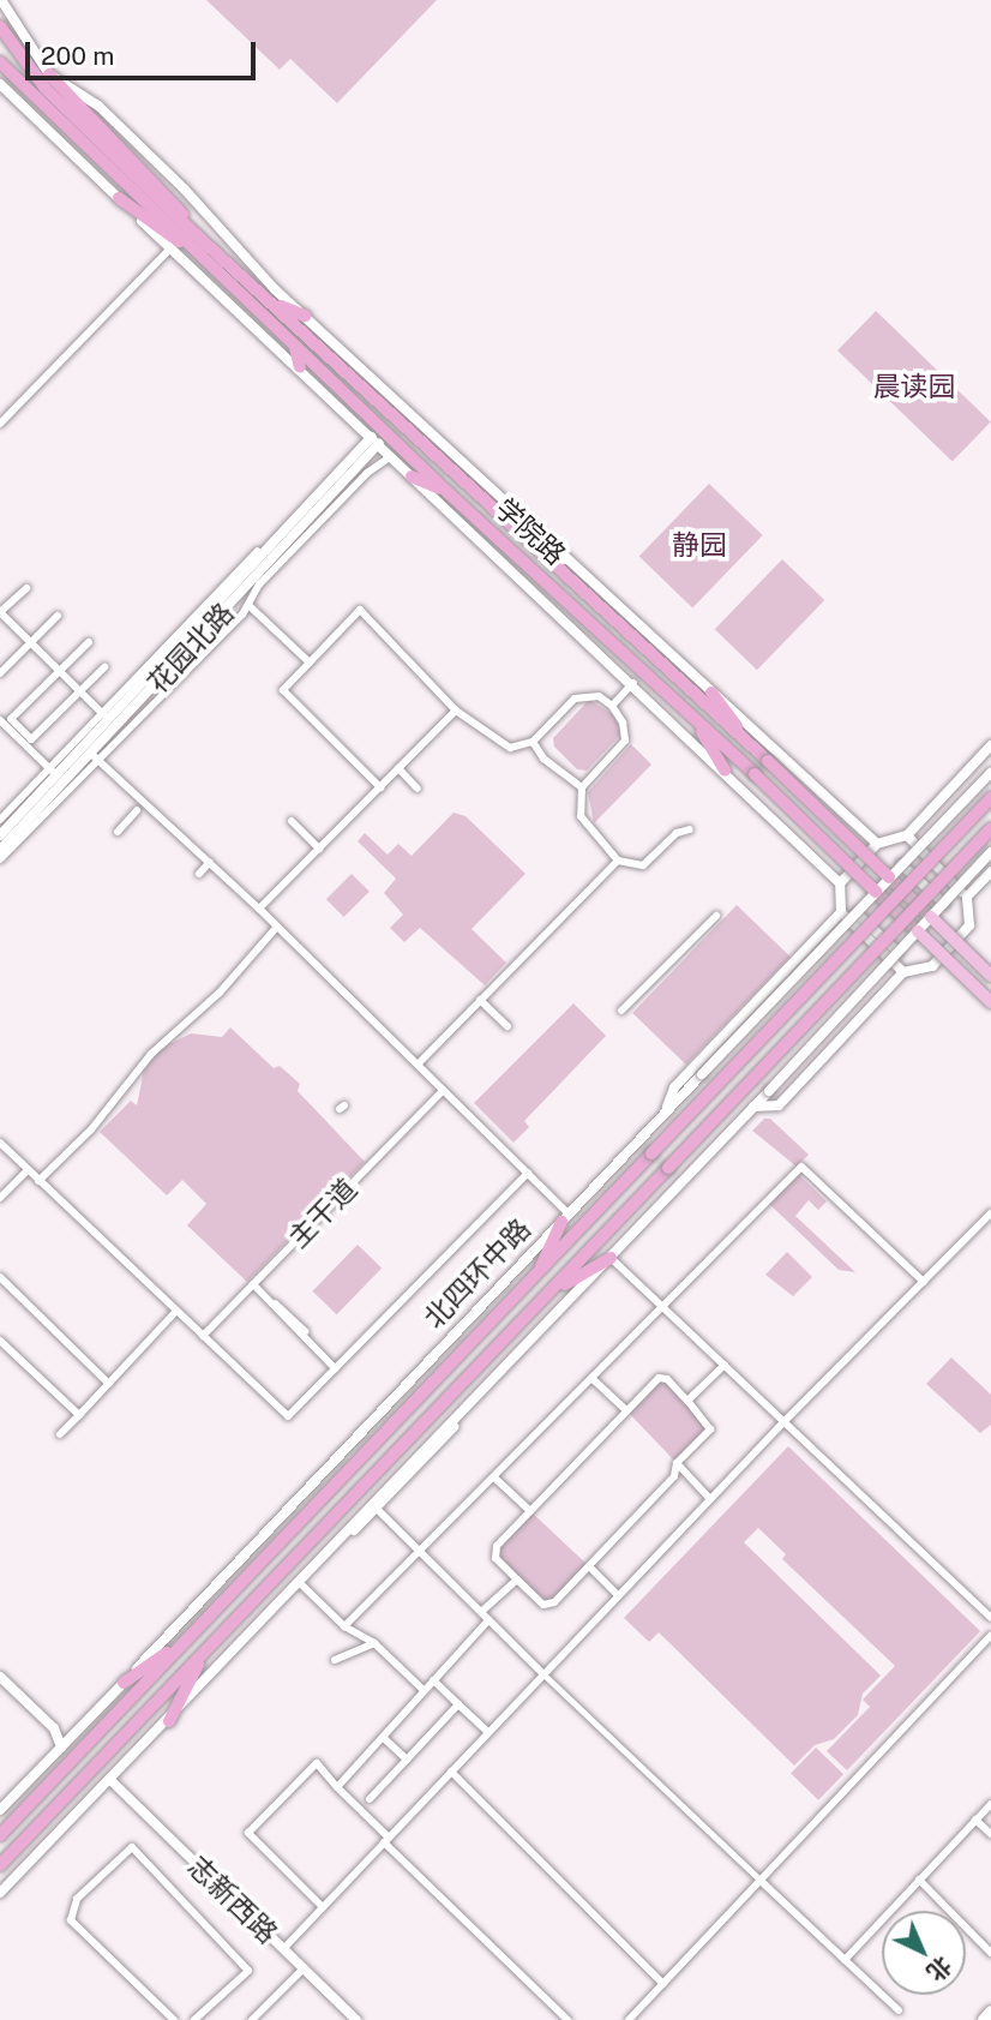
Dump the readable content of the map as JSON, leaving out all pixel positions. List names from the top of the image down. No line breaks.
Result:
{"streets":{"highway":["学院路","北四环中路"],"street":["花园北路","主干道","志新西路"]},"crossings":[["学院路","花园北路"],["学院路","北四环中路"]],"parks":["晨读园","静园"],"scale_bar":"200 m","north":"bottom right"}
